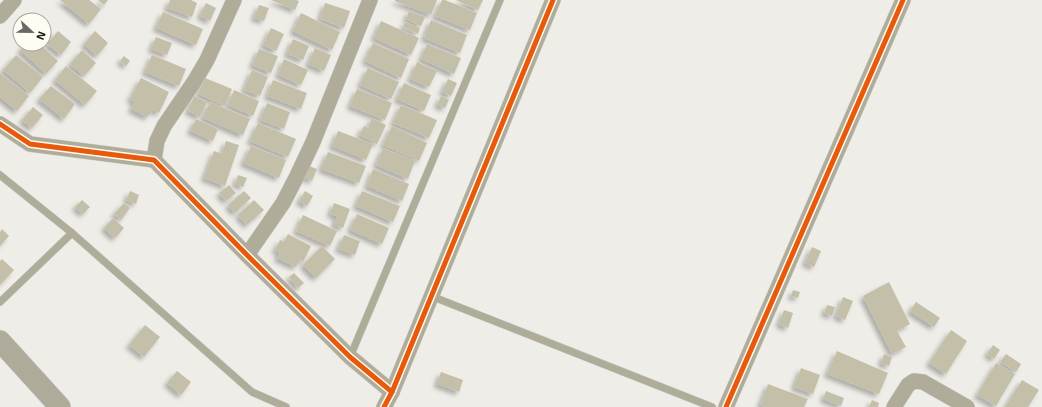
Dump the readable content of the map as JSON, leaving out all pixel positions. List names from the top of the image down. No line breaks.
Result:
{"north":"right"}
